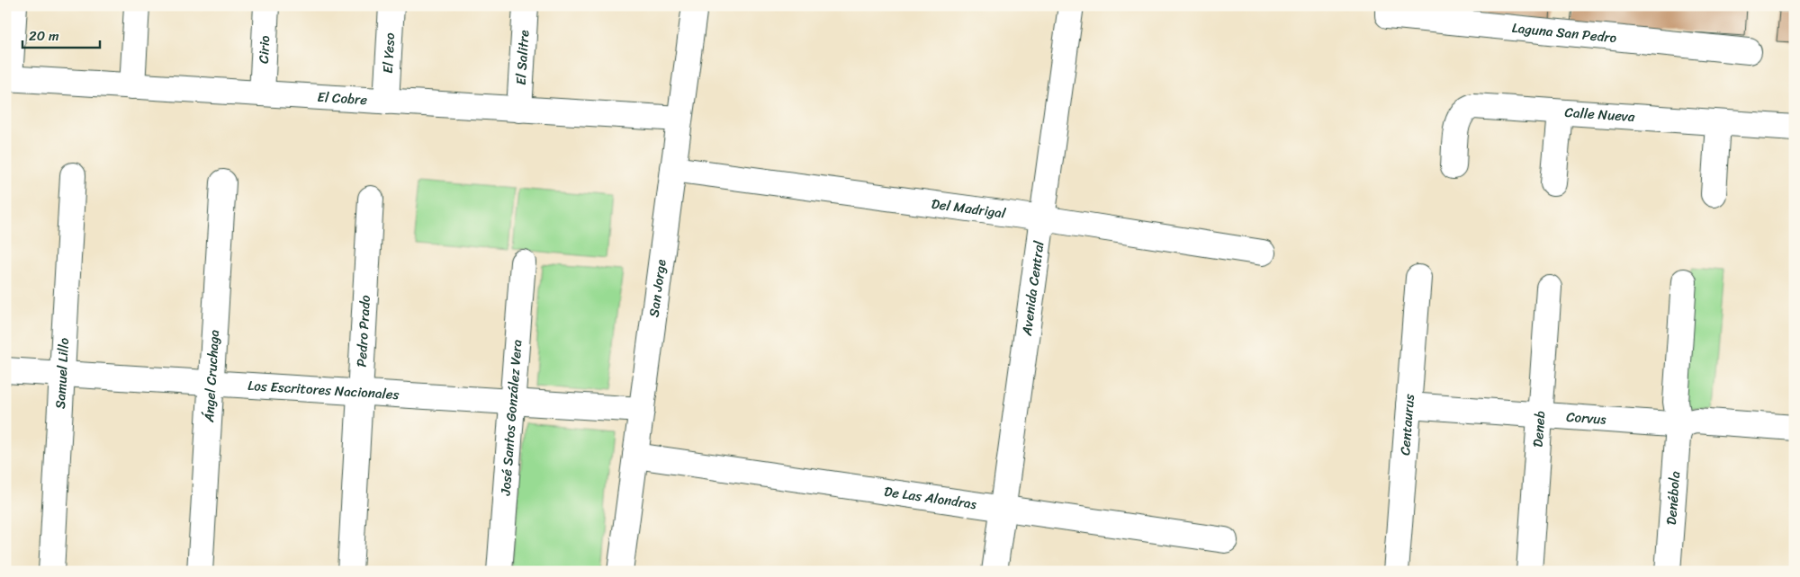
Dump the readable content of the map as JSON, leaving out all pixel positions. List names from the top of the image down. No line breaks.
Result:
{"streets":{"street":["Laguna San Pedro","Cirio","El Yeso","El Salitre","El Cobre","Calle Nueva","Del Madrigal","San Jorge","Avenida Central","Pedro Prado","Samuel Lillo","Ángel Cruchaga","Los Escritores Nacionales","José Santos González Vera","Corvus","Centaurus","Deneb","Denébola","De Las Alondras"]},"crossings":[["Cirio","El Cobre"],["El Yeso","El Cobre"],["El Salitre","El Cobre"],["El Cobre","San Jorge"],["Del Madrigal","San Jorge"],["Del Madrigal","Avenida Central"],["San Jorge","Los Escritores Nacionales"],["San Jorge","De Las Alondras"],["Avenida Central","De Las Alondras"],["Pedro Prado","Los Escritores Nacionales"],["Samuel Lillo","Los Escritores Nacionales"],["Ángel Cruchaga","Los Escritores Nacionales"],["Los Escritores Nacionales","José Santos González Vera"],["Corvus","Centaurus"],["Corvus","Deneb"],["Corvus","Denébola"]],"scale_bar":"20 m"}
